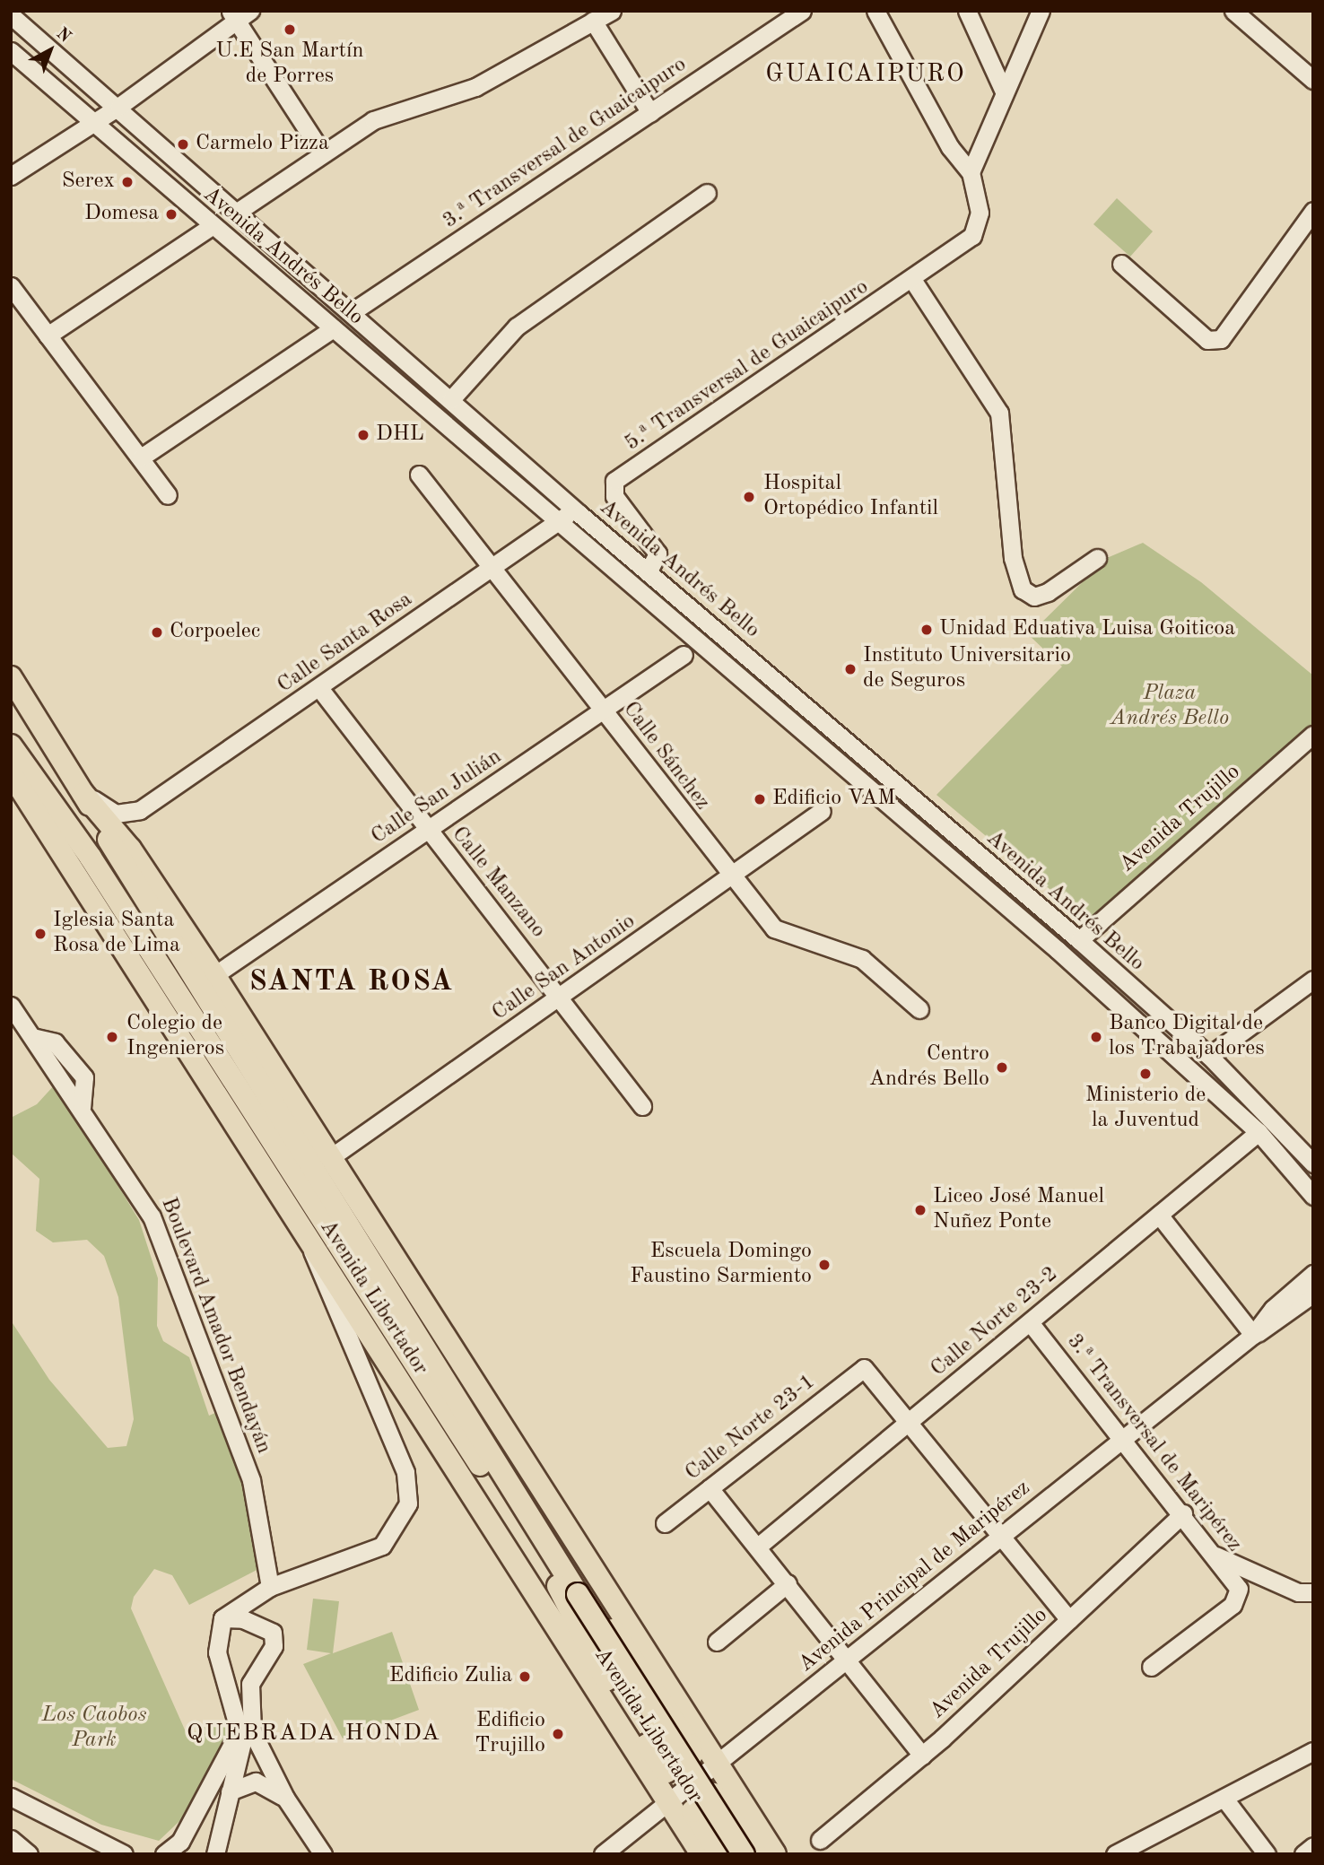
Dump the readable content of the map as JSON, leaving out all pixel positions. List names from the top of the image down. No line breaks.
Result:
{"streets":{"main road":["Avenida Libertador"],"street":["3.ª Transversal de Guaicaipuro","Avenida Andrés Bello","5.ª Transversal de Guaicaipuro","Calle Santa Rosa","Calle Sánchez","Calle San Julián","Avenida Trujillo","Calle Manzano","Calle San Antonio","Calle Norte 23-2","Boulevard Amador Bendayán","Calle Norte 23-1","3.ª Transversal de Maripérez","Avenida Principal de Maripérez"]},"crossings":[["3.ª Transversal de Guaicaipuro","Avenida Andrés Bello"],["Avenida Andrés Bello","5.ª Transversal de Guaicaipuro"],["Avenida Andrés Bello","Calle Santa Rosa"],["Avenida Andrés Bello","Avenida Trujillo"],["Avenida Andrés Bello","Calle Norte 23-2"],["Calle Santa Rosa","Calle Sánchez"],["Calle Santa Rosa","Calle Manzano"],["Calle Sánchez","Calle San Julián"],["Calle Sánchez","Calle San Antonio"],["Calle San Julián","Calle Manzano"],["Calle San Julián","Avenida Libertador"],["Avenida Trujillo","3.ª Transversal de Maripérez"],["Calle Manzano","Calle San Antonio"],["Calle San Antonio","Avenida Libertador"],["Avenida Libertador","Avenida Principal de Maripérez"],["Calle Norte 23-2","Calle Norte 23-1"],["Calle Norte 23-2","3.ª Transversal de Maripérez"],["3.ª Transversal de Maripérez","Avenida Principal de Maripérez"]],"districts":["GUAICAIPURO","SANTA ROSA","QUEBRADA HONDA"],"parks":["Plaza Andrés Bello","Los Caobos Park"],"places":["U.E San Martín de Porres","Carmelo Pizza","Serex","Domesa","DHL","Hospital Ortopédico Infantil","Unidad Eduativa Luisa Goiticoa","Corpoelec","Instituto Universitario de Seguros","Edificio VAM","Iglesia Santa Rosa de Lima","Colegio de Ingenieros","Banco Digital de los Trabajadores","Centro Andrés Bello","Ministerio de la Juventud","Liceo José Manuel Nuñez Ponte","Escuela Domingo Faustino Sarmiento","Edificio Zulia","Edificio Trujillo"],"north":"top right"}
